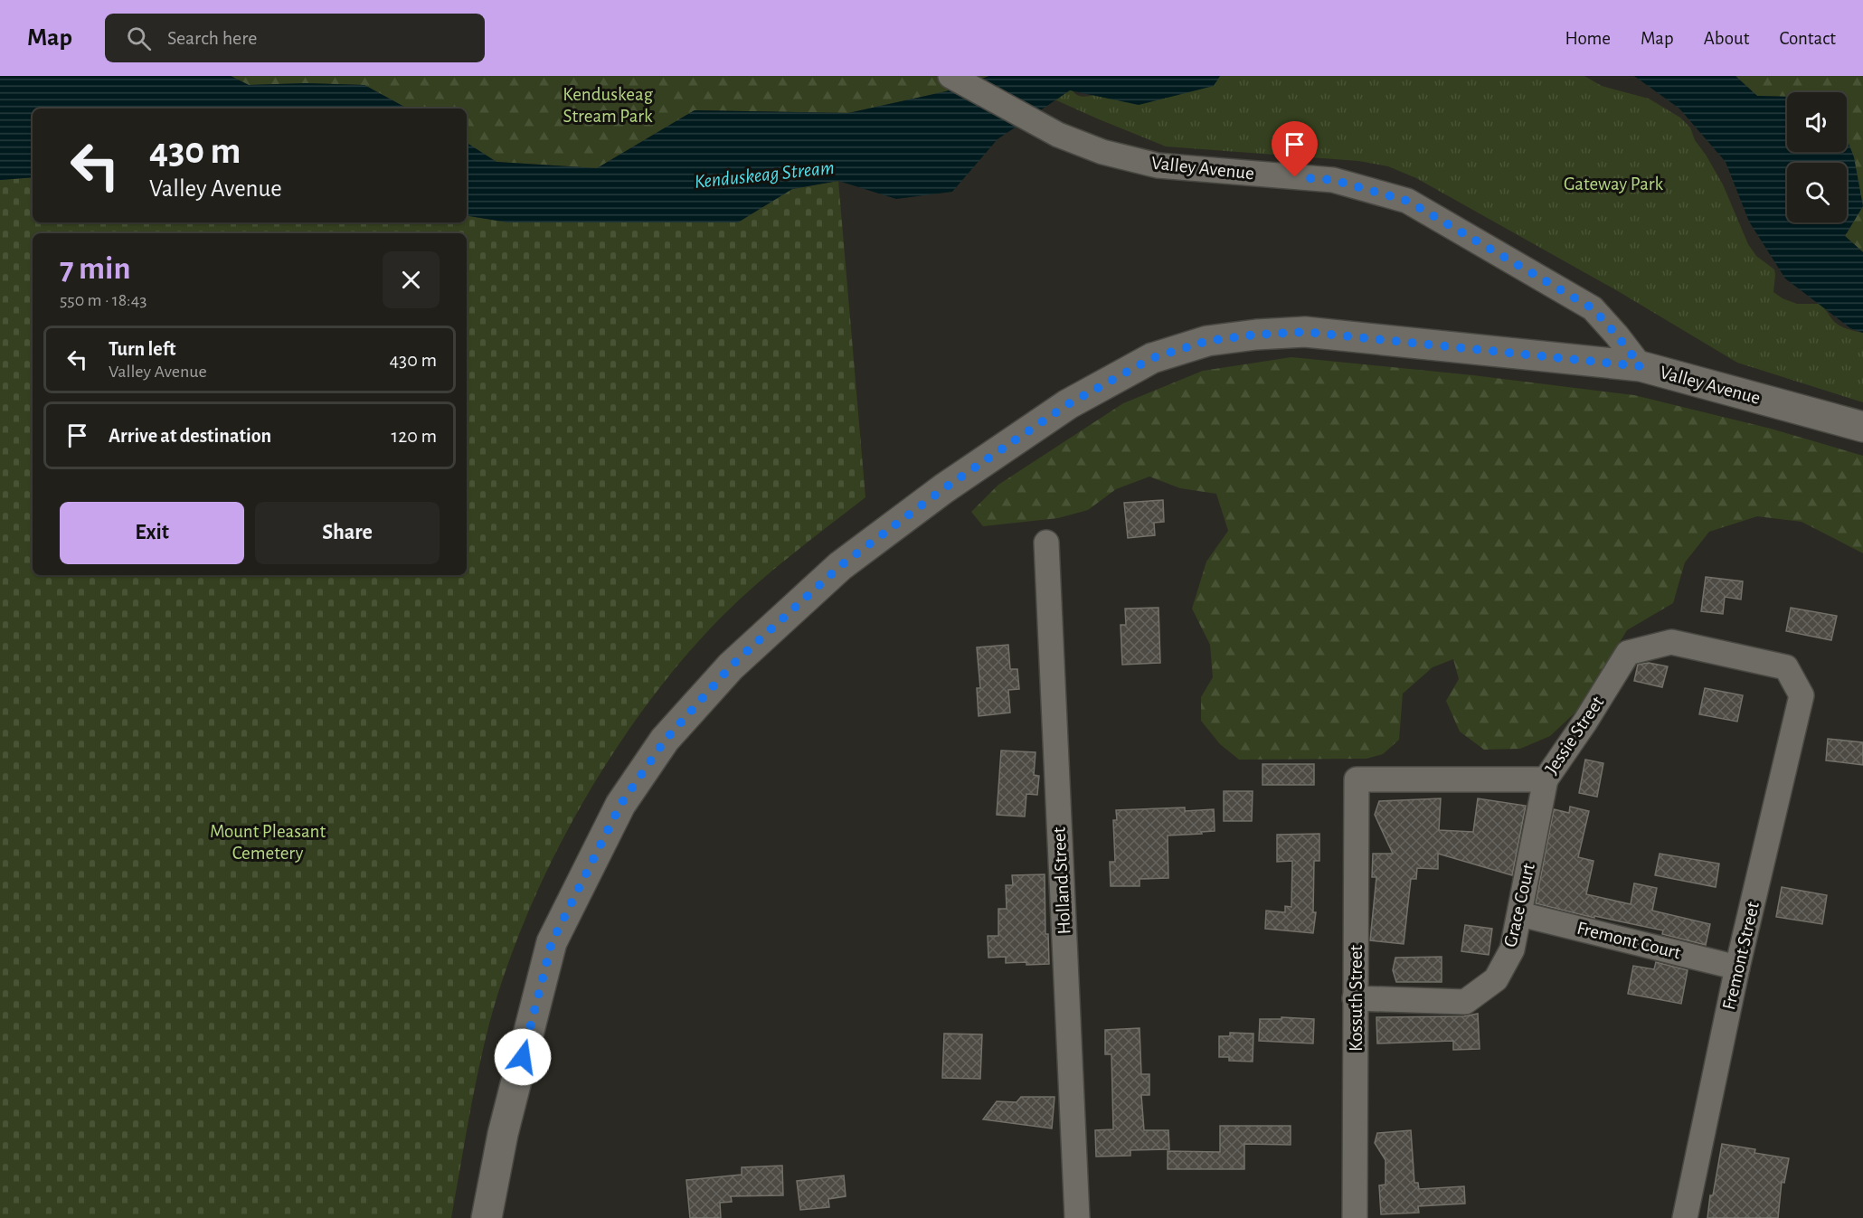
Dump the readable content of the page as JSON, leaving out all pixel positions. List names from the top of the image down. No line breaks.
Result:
{"streets":{"street":["Valley Avenue","Jessie Street","Holland Street","Grace Court","Fremont Court","Fremont Street","Kossuth Street"]},"crossings":[["Jessie Street","Grace Court"],["Jessie Street","Fremont Street"],["Jessie Street","Kossuth Street"],["Grace Court","Fremont Court"],["Grace Court","Kossuth Street"],["Fremont Court","Fremont Street"]],"water":["Kenduskeag Stream"],"parks":["Kenduskeag Stream Park","Gateway Park","Mount Pleasant Cemetery"],"page":{"header":"Map","search":"Search here","nav":["Home","Map","About","Contact"],"turn":["430 m","Valley Avenue"],"heading":["7 min","550 m · 18:43"],"list":[{"name":"Turn left","note":"Valley Avenue","value":"430 m"},{"name":"Arrive at destination","value":"120 m"}],"buttons":["Exit","Share"]}}
